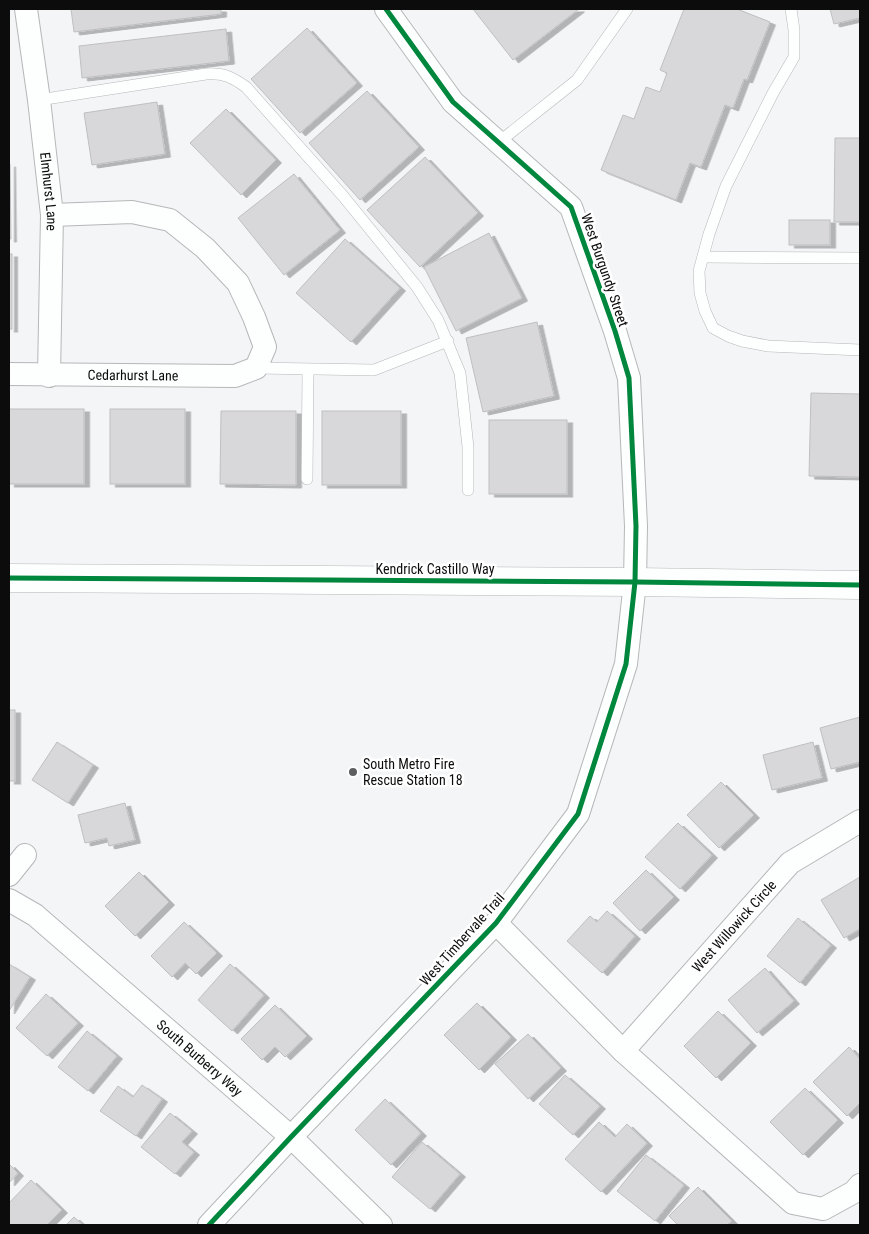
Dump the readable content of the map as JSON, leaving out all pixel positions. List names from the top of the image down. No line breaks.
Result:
{"streets":{"main road":["Kendrick Castillo Way"],"street":["Elmhurst Lane","West Burgundy Street","Cedarhurst Lane","West Willowick Circle","West Timbervale Trail","South Burberry Way"]},"crossings":[["Elmhurst Lane","Cedarhurst Lane"],["West Burgundy Street","Kendrick Castillo Way"],["West Burgundy Street","West Timbervale Trail"],["Kendrick Castillo Way","West Timbervale Trail"],["West Timbervale Trail","South Burberry Way"]],"places":["South Metro Fire Rescue Station 18"]}
